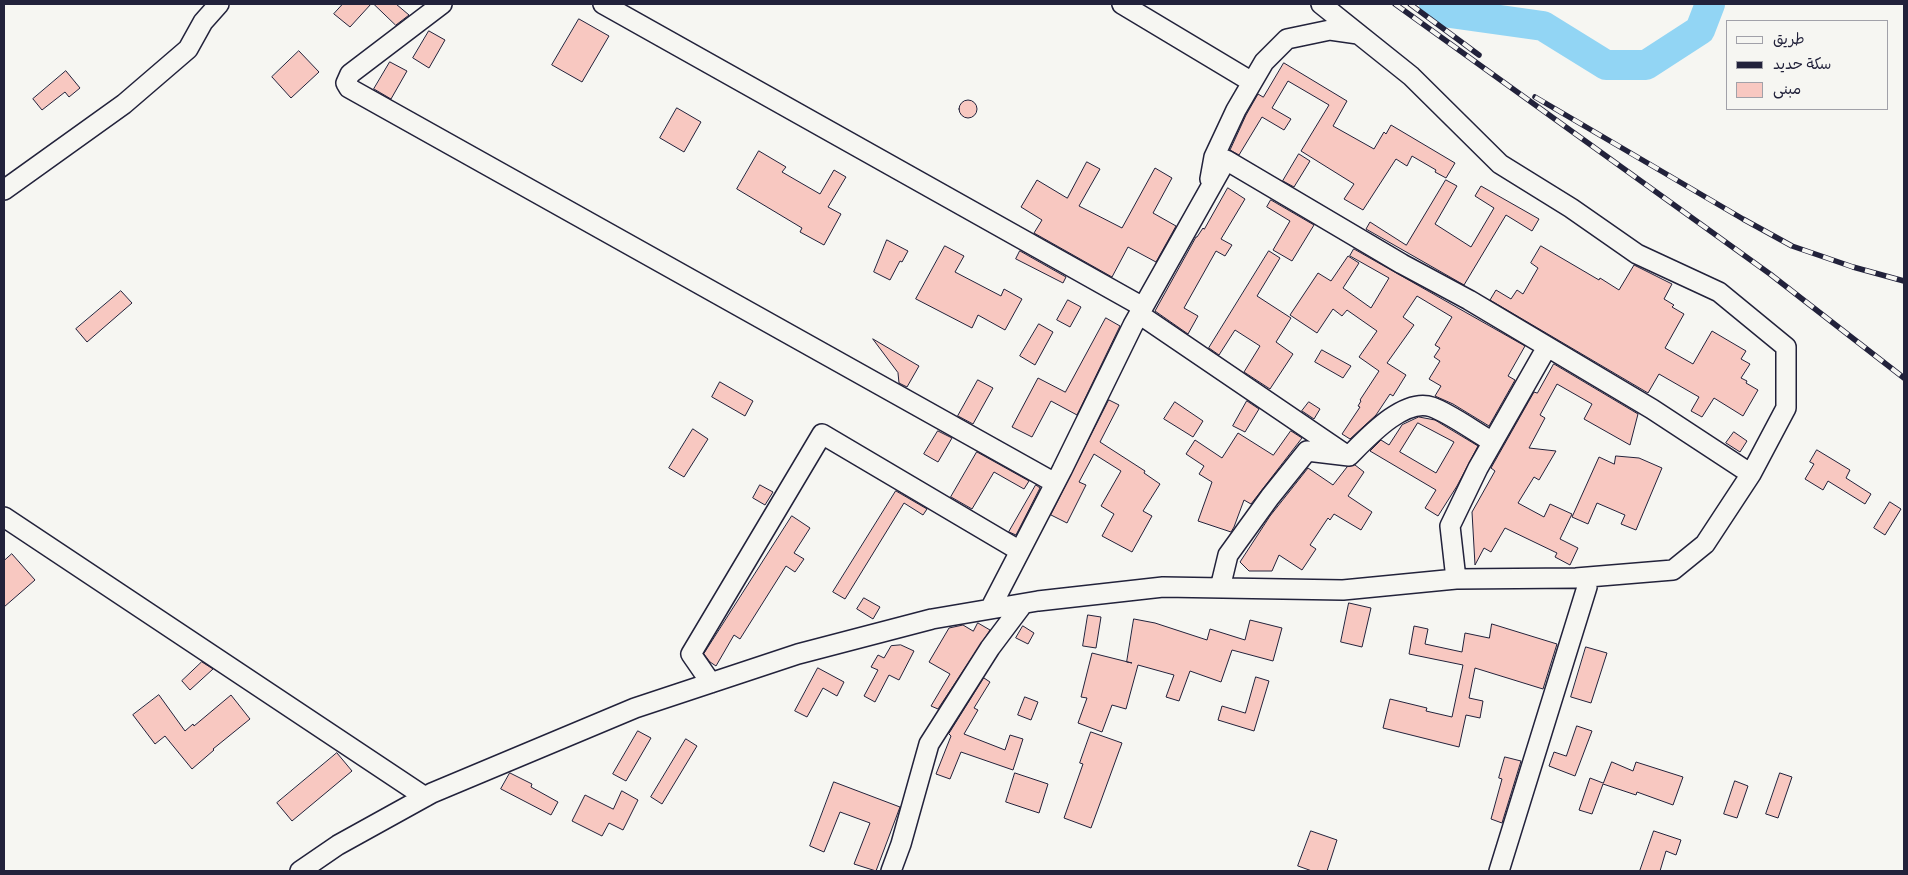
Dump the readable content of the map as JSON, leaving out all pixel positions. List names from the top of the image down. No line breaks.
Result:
{"legend":["طريق","سكة حديد","مبنى"]}
